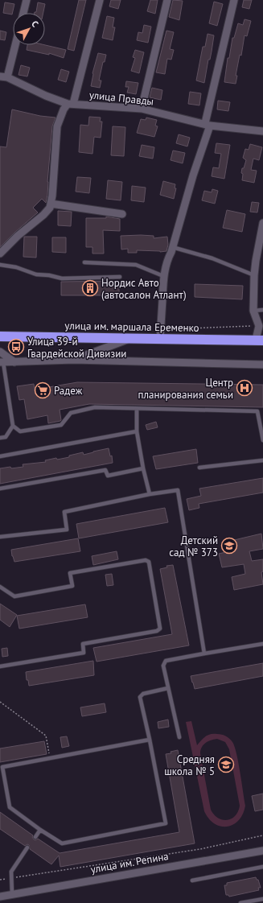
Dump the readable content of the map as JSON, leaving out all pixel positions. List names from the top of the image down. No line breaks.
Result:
{"streets":{"highway":["улица им. маршала Еременко"],"street":["улица Правды","улица им. Репина"]},"places":{"building":["Нордис Авто (автосалон Атлант)"],"bus stop":["Улица 39-й Гвардейской Дивизии"],"hospital":["Центр планирования семьи"],"supermarket":["Радеж"],"school or university":["Детский сад № 373","Средняя школа № 5"]},"north":"top right"}
